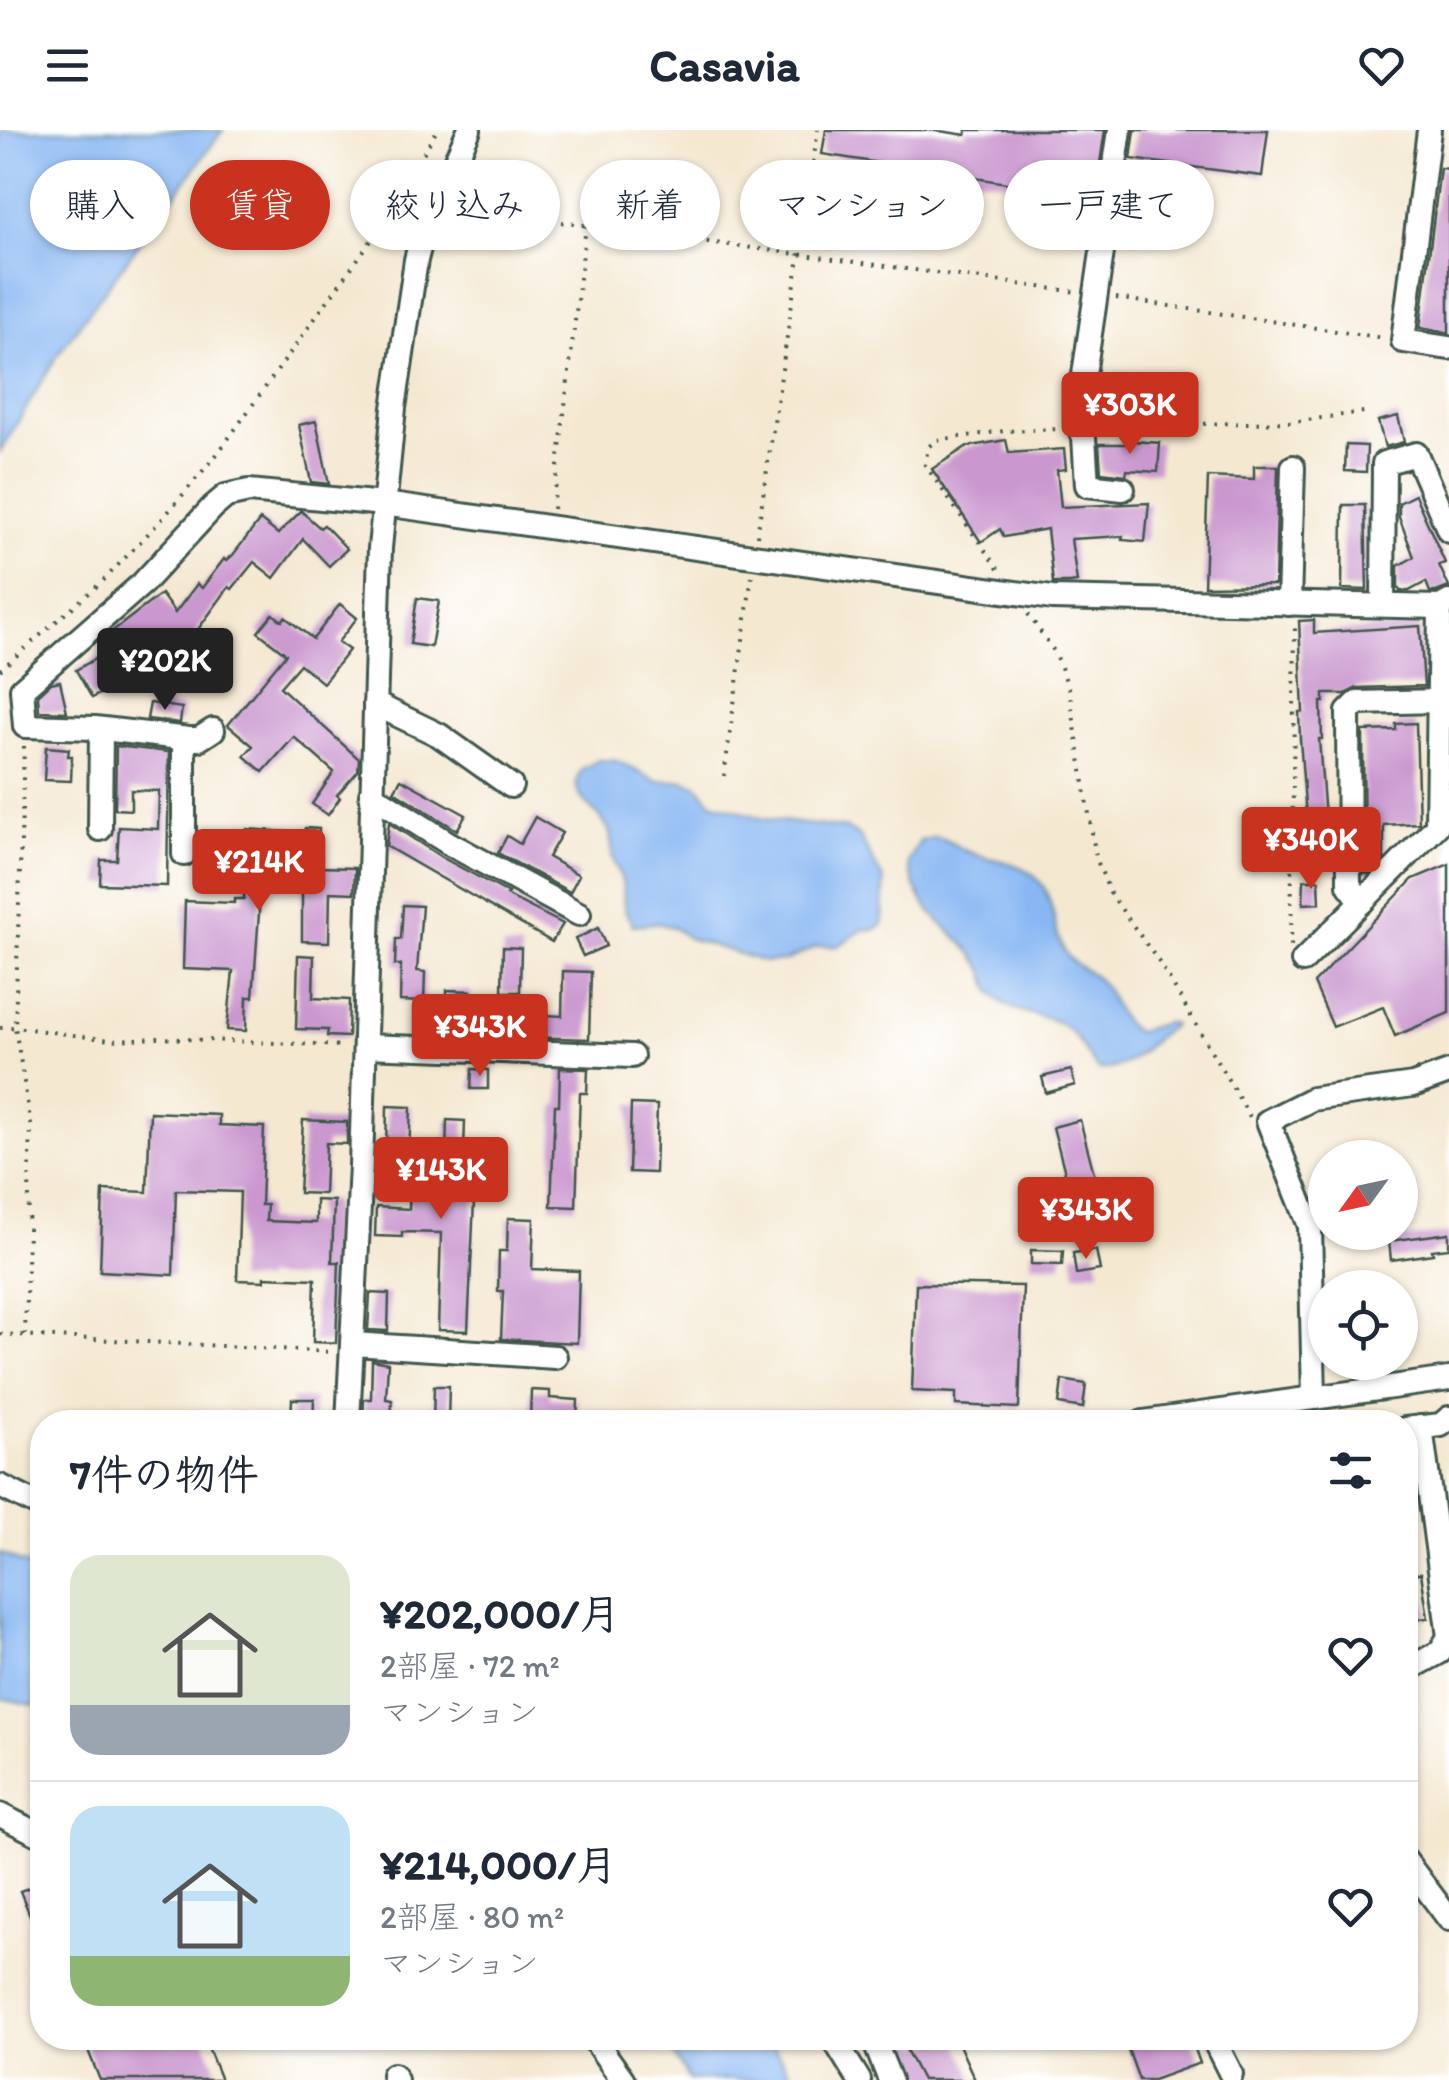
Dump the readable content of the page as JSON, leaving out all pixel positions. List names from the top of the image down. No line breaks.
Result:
{"north":"bottom left","page":{"header":"Casavia","chip":["購入","賃貸","絞り込み","新着","マンション","一戸建て"],"price":["¥303K","¥202K","¥340K","¥214K","¥343K","¥143K","¥343K"],"heading":"7件の物件","list":[{"name":"¥202,000/月","note":"2部屋 · 72 m² · マンション"},{"name":"¥214,000/月","note":"2部屋 · 80 m² · マンション"}]}}
